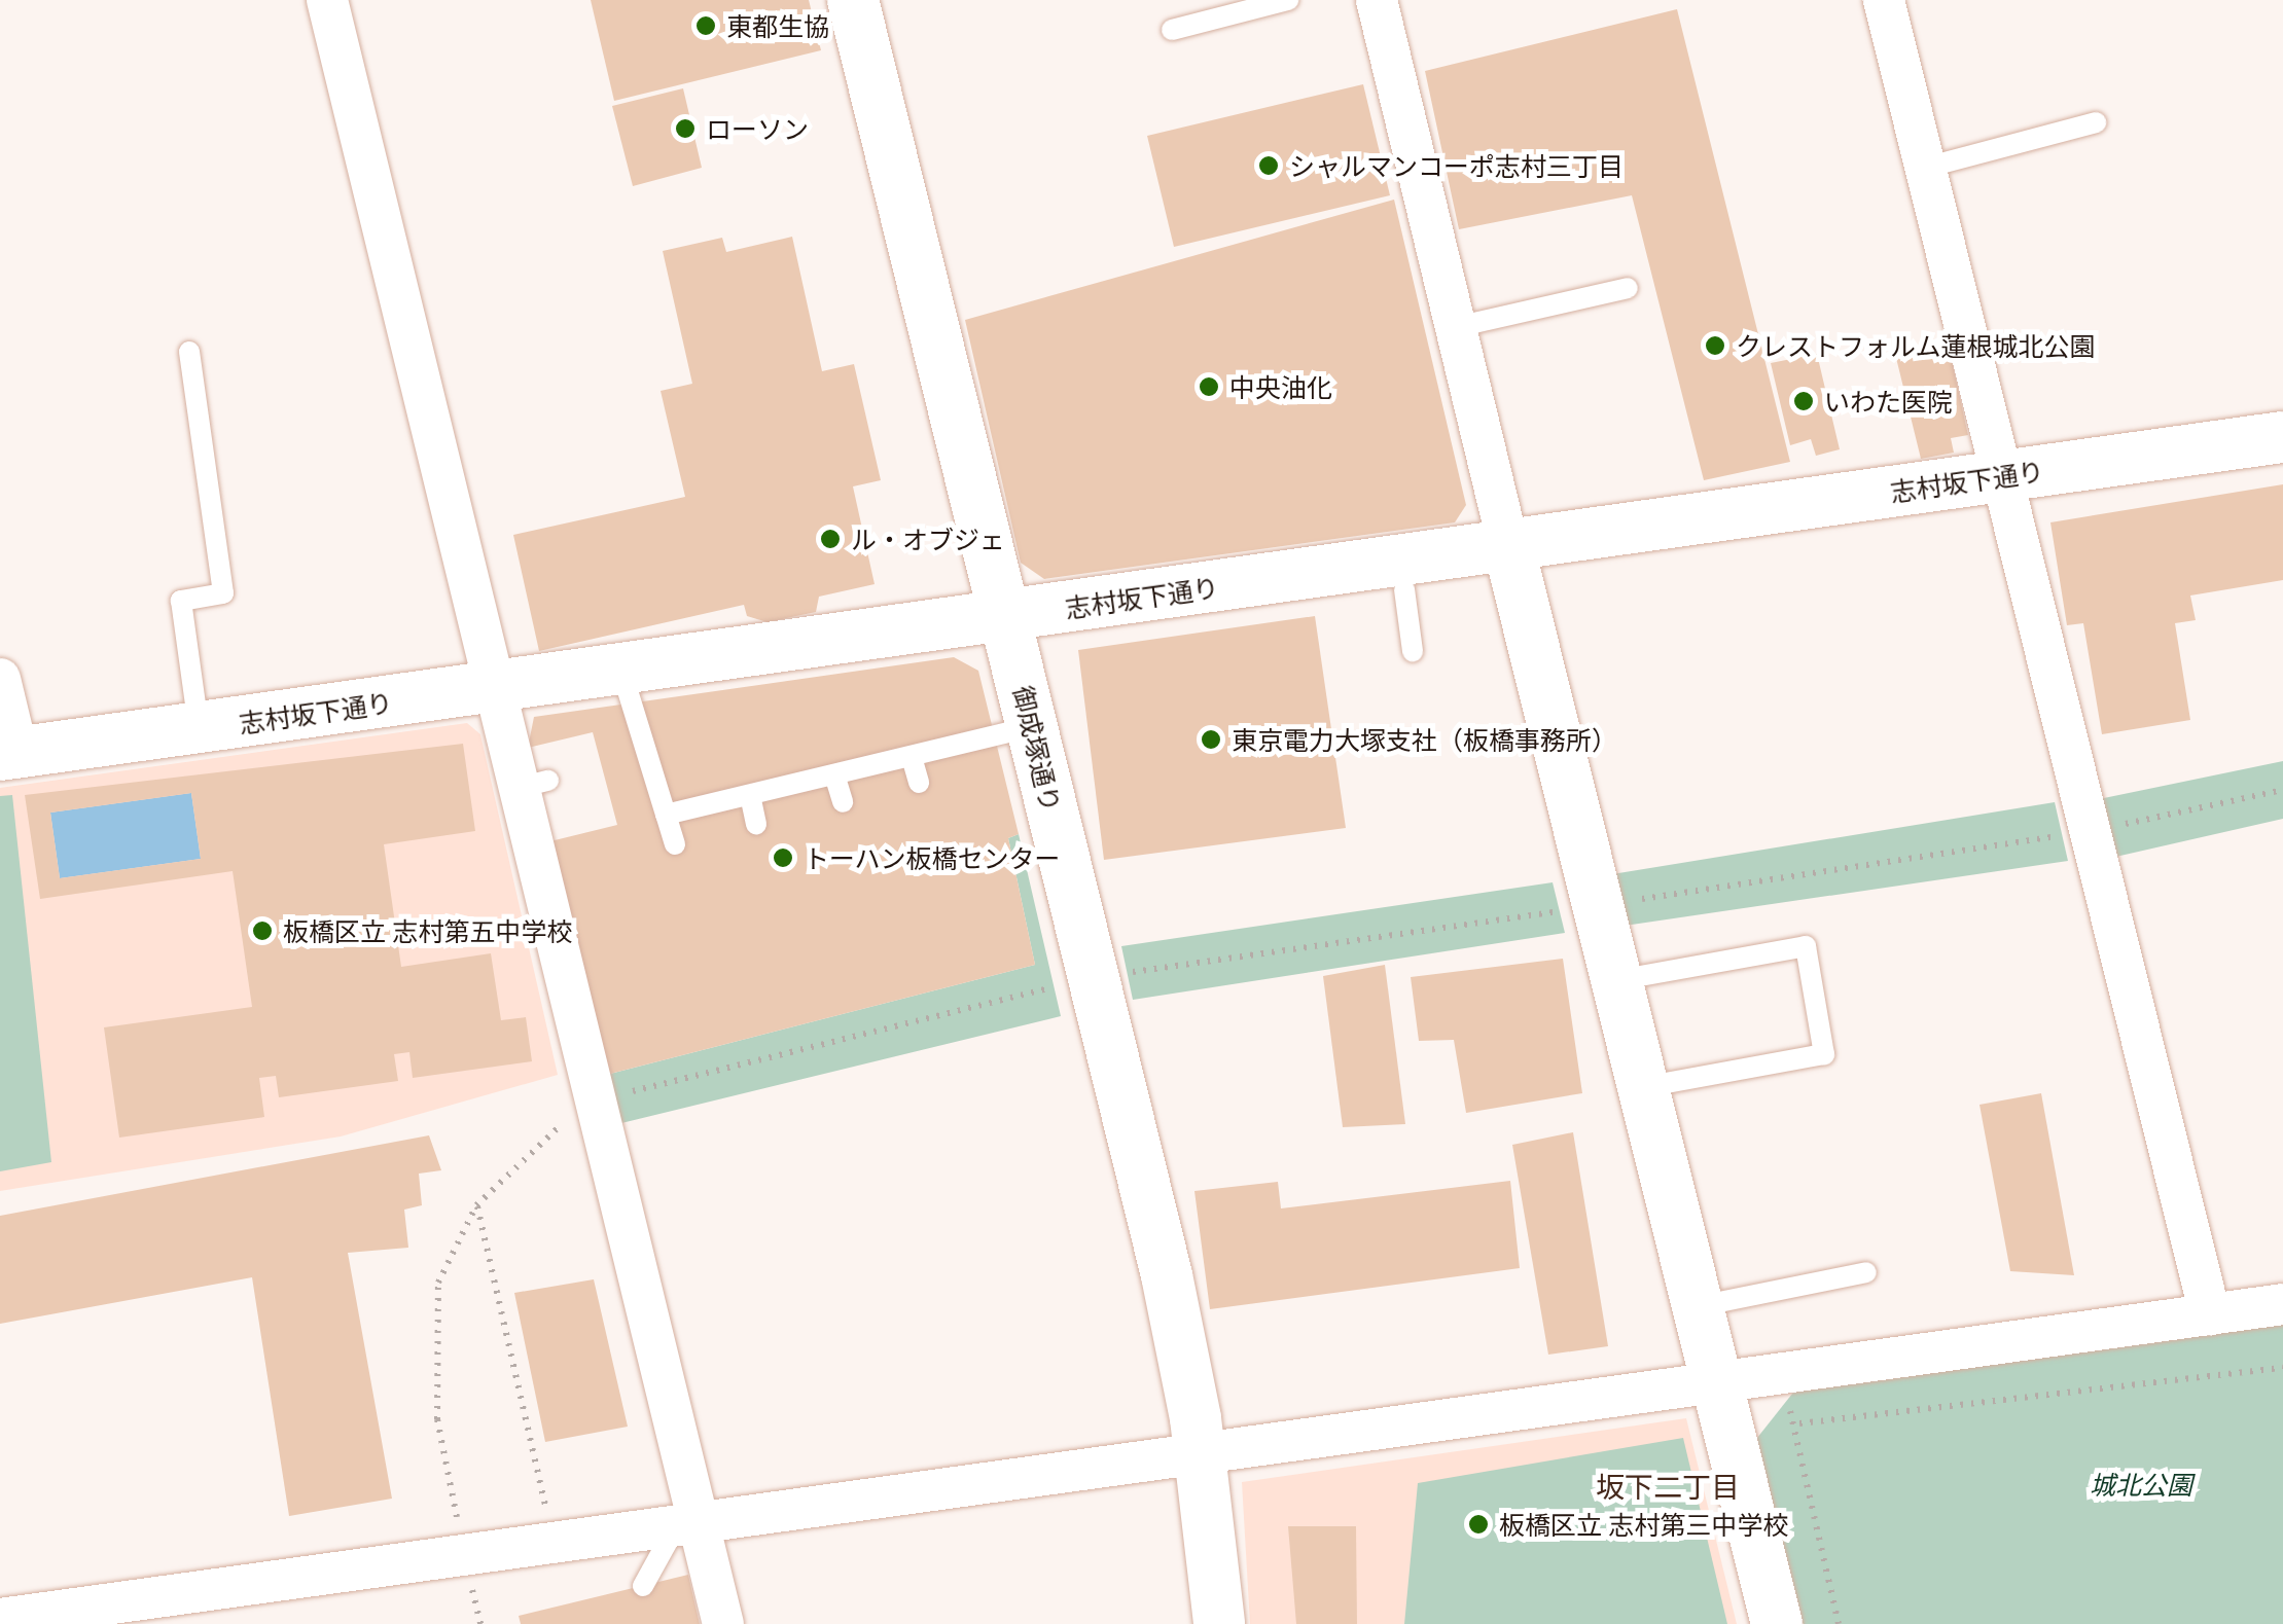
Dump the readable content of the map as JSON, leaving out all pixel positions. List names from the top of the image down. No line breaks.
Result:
{"streets":{"street":["志村坂下通り","御成塚通り"]},"crossings":[["志村坂下通り","御成塚通り"]],"districts":["坂下二丁目"],"parks":["城北公園"],"places":["東都生協","ローソン","シャルマンコーポ志村三丁目","クレストフォルム蓮根城北公園","中央油化","いわた医院","ル・オブジェ","東京電力大塚支社（板橋事務所）","トーハン板橋センター","板橋区立 志村第五中学校","板橋区立 志村第三中学校"]}
